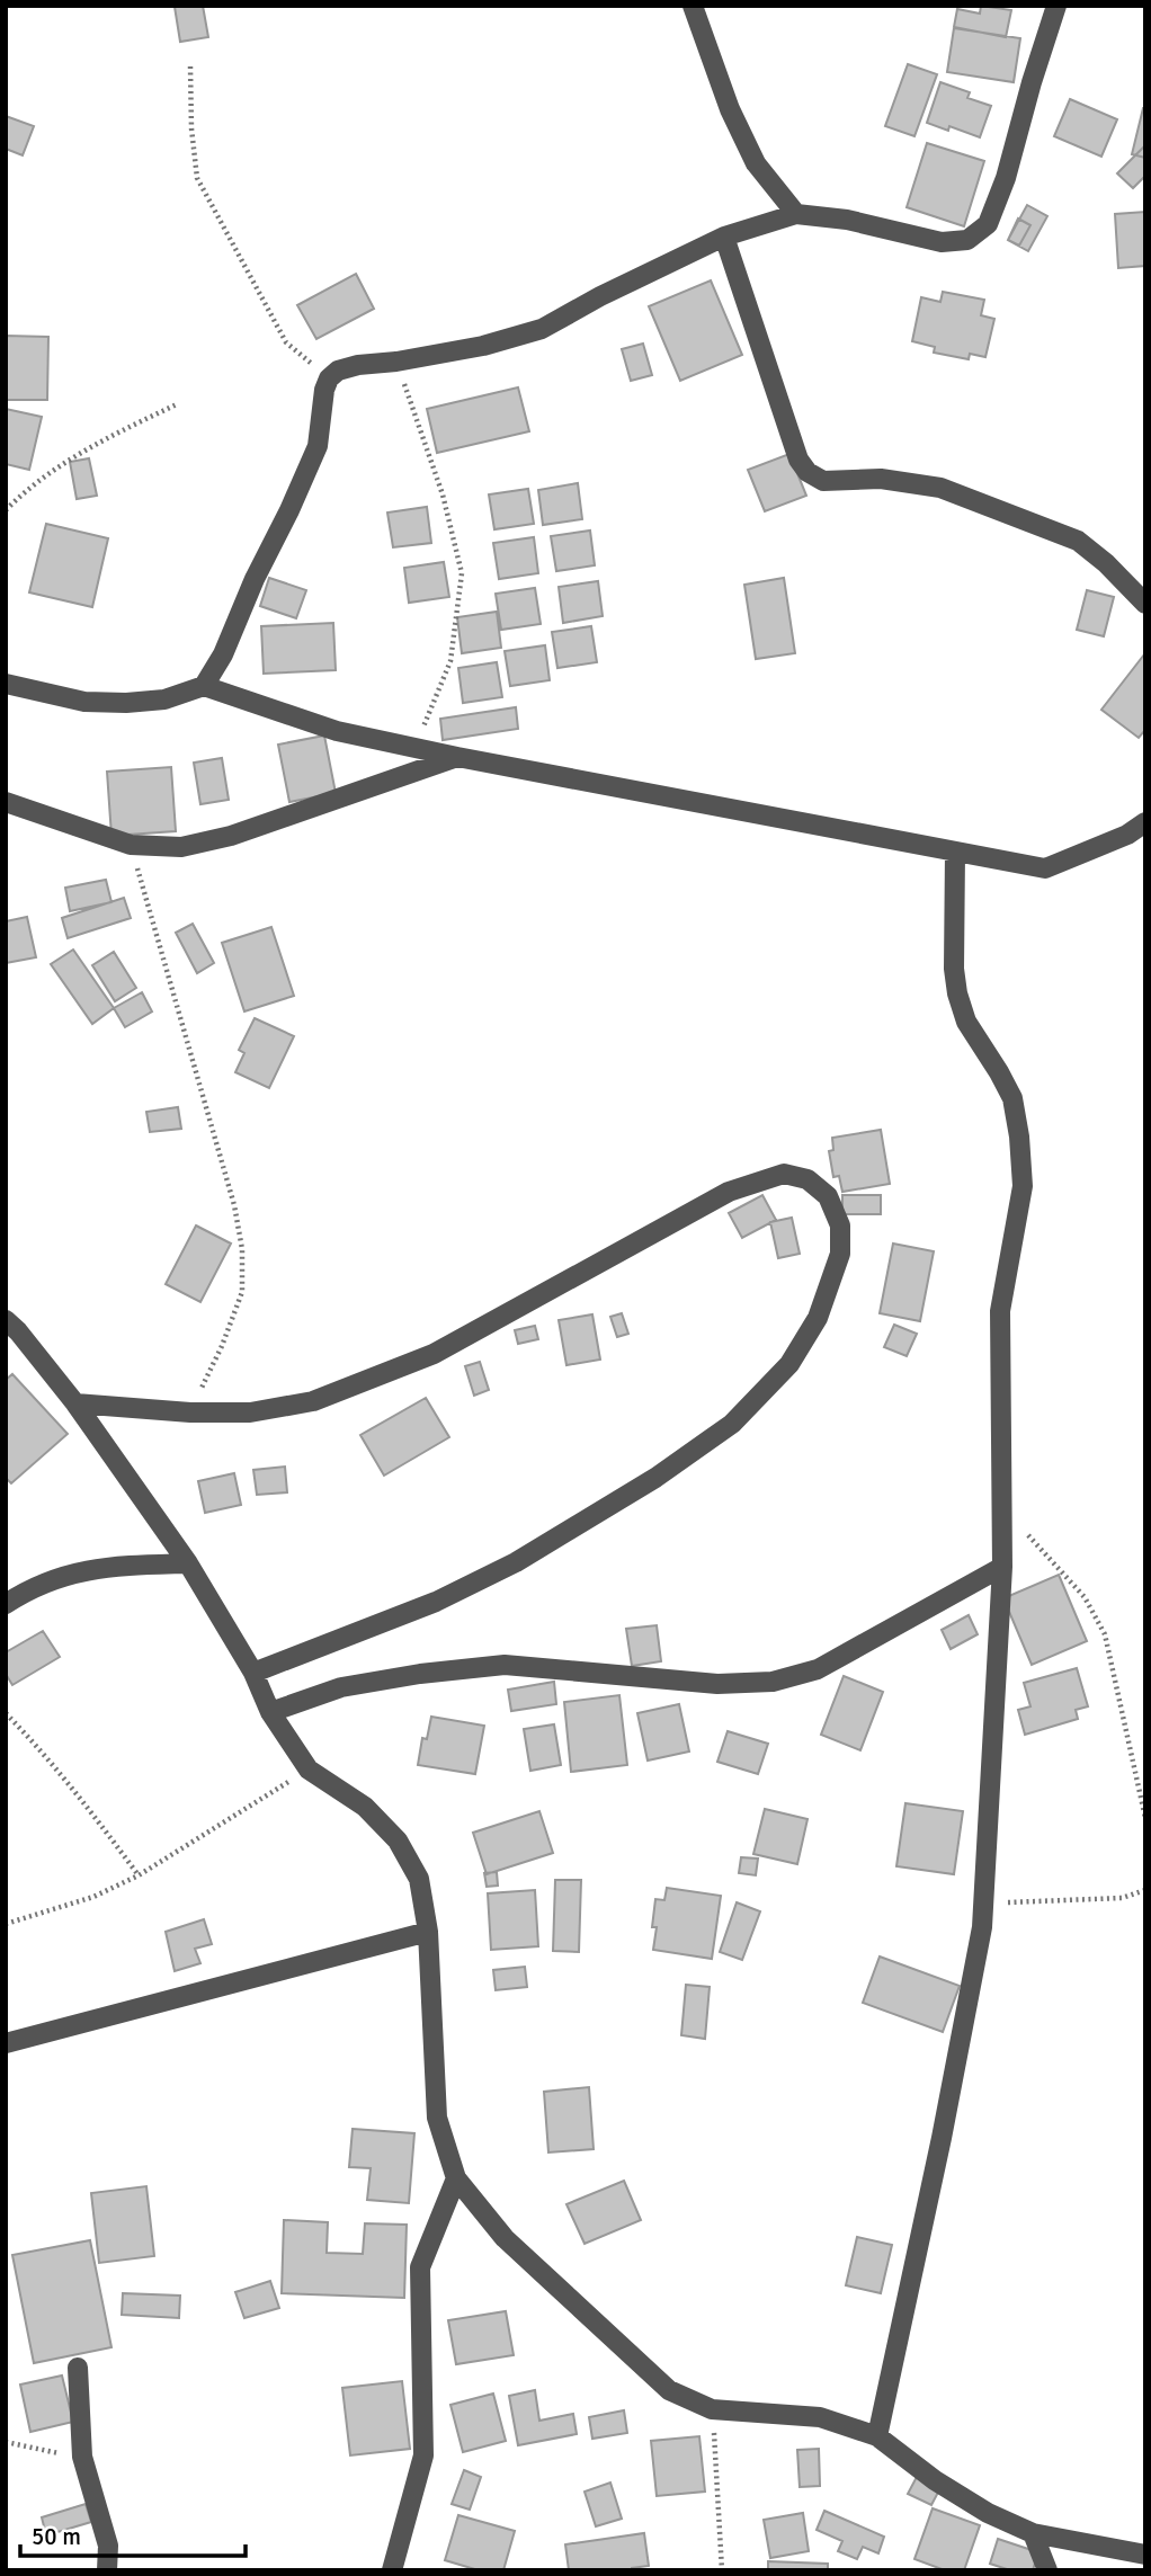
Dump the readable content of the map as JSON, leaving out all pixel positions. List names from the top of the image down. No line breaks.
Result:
{"scale_bar":"50 m"}
